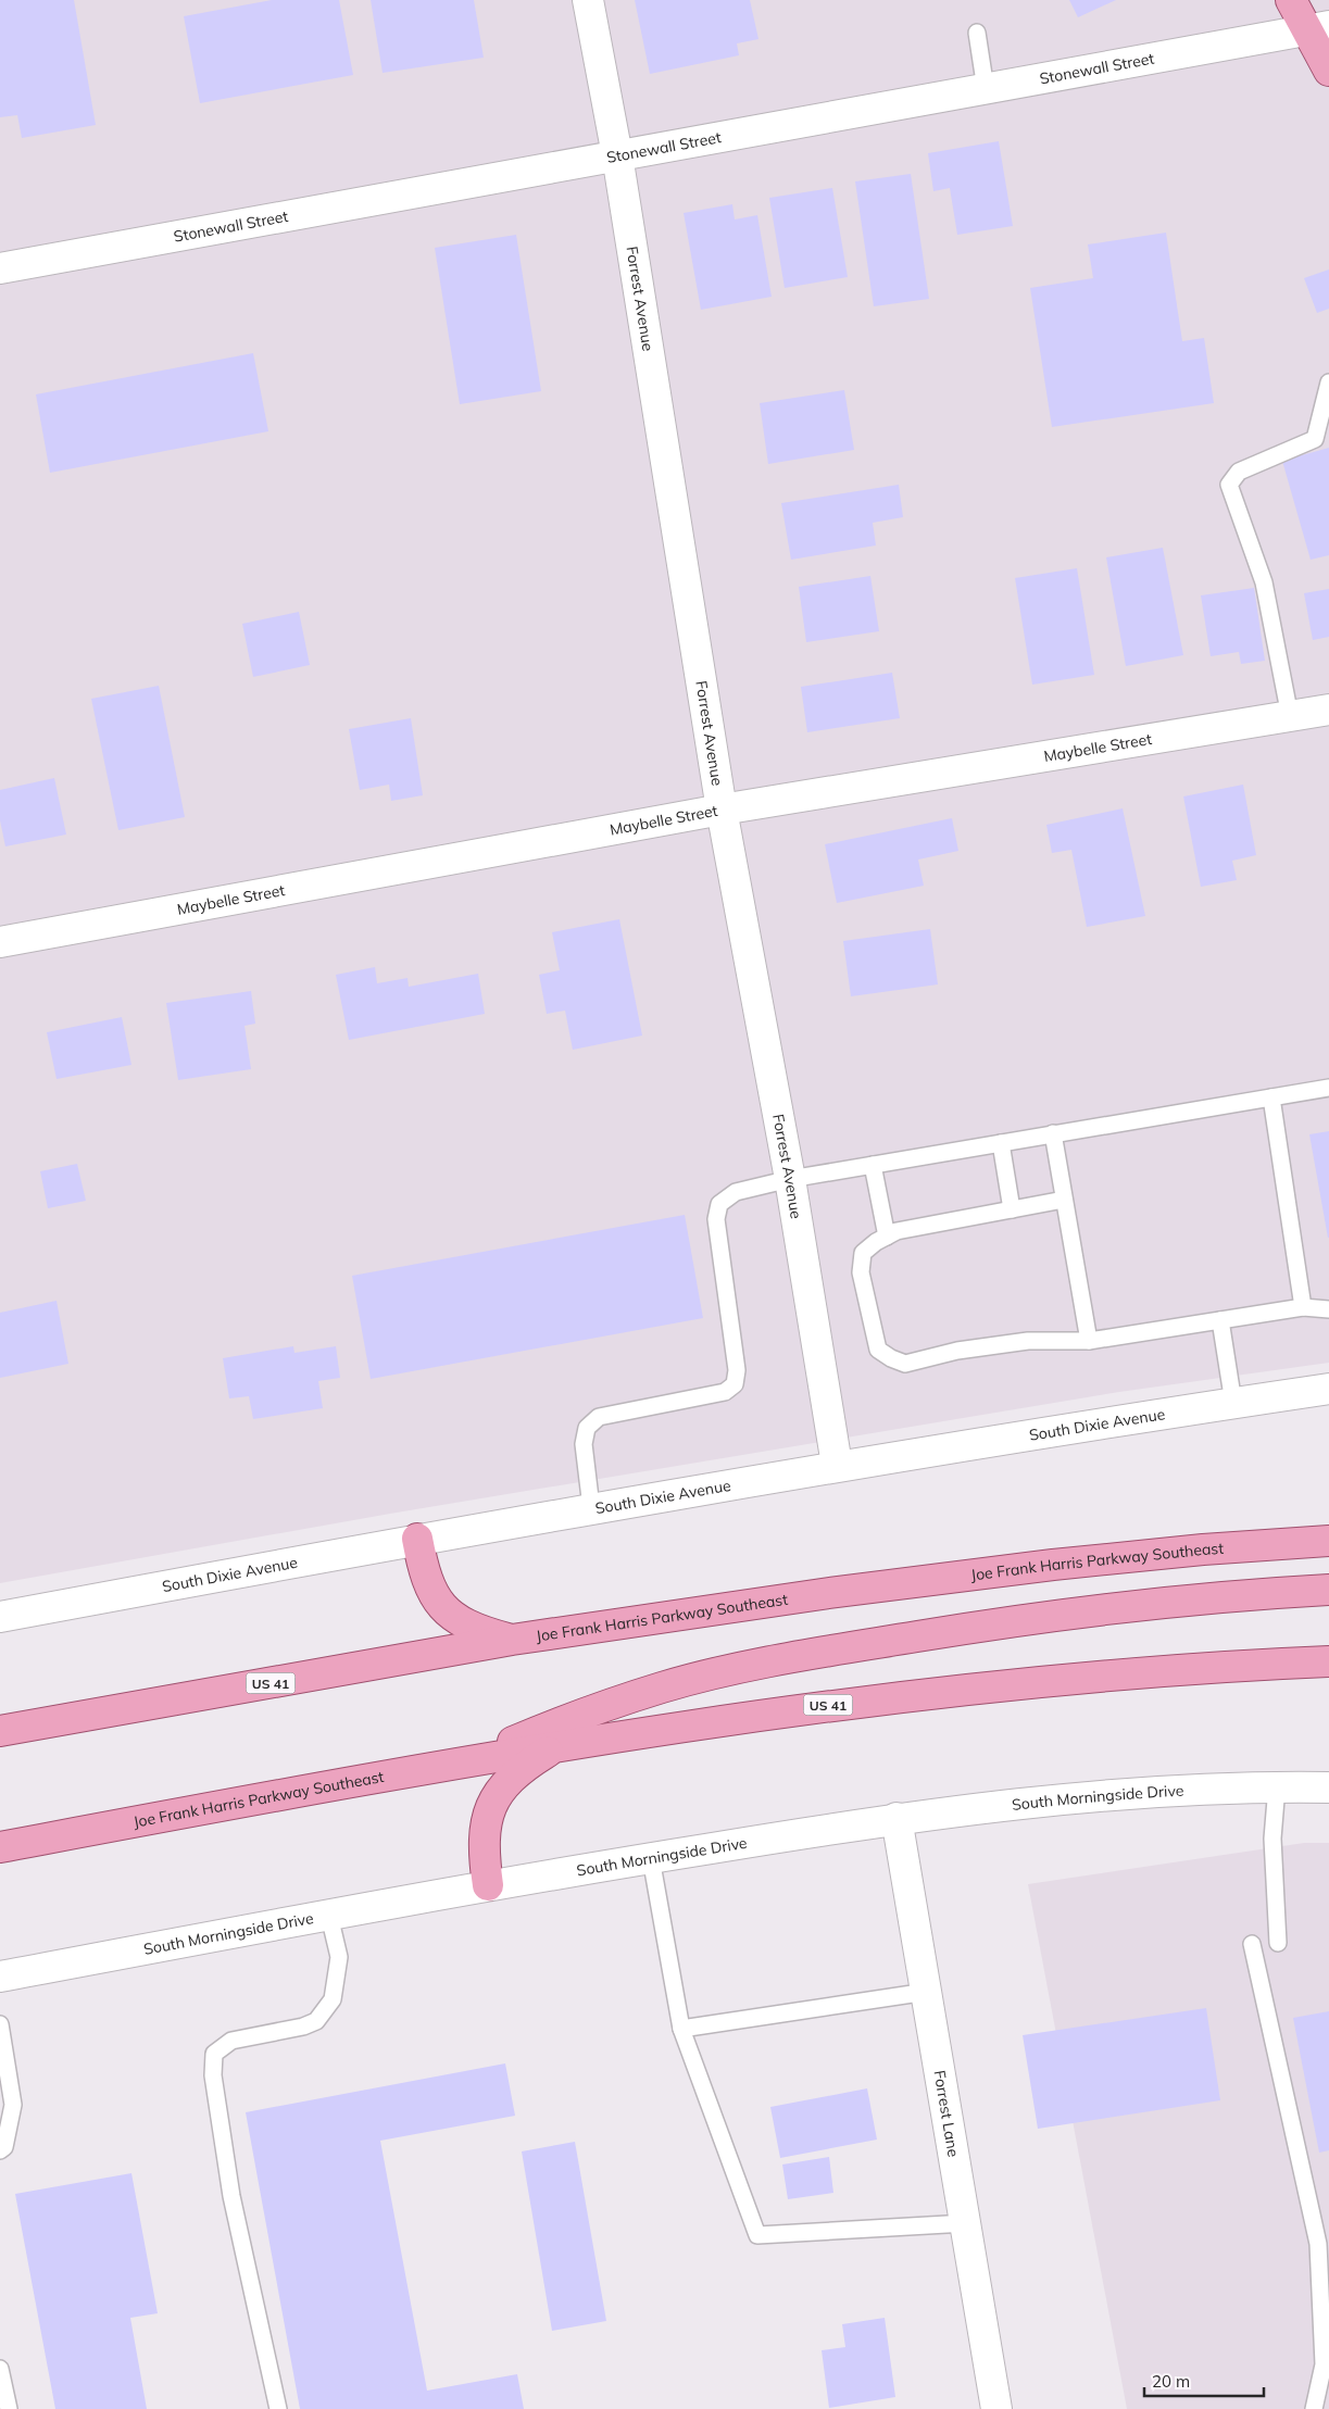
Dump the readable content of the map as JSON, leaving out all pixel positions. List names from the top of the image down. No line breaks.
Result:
{"streets":{"main road":["Joe Frank Harris Parkway Southeast","US 41"],"street":["Stonewall Street","Forrest Avenue","Maybelle Street","South Dixie Avenue","South Morningside Drive","Forrest Lane"]},"crossings":[["Stonewall Street","Forrest Avenue"],["Forrest Avenue","Maybelle Street"],["Forrest Avenue","South Dixie Avenue"],["South Morningside Drive","Forrest Lane"]],"scale_bar":"20 m"}
